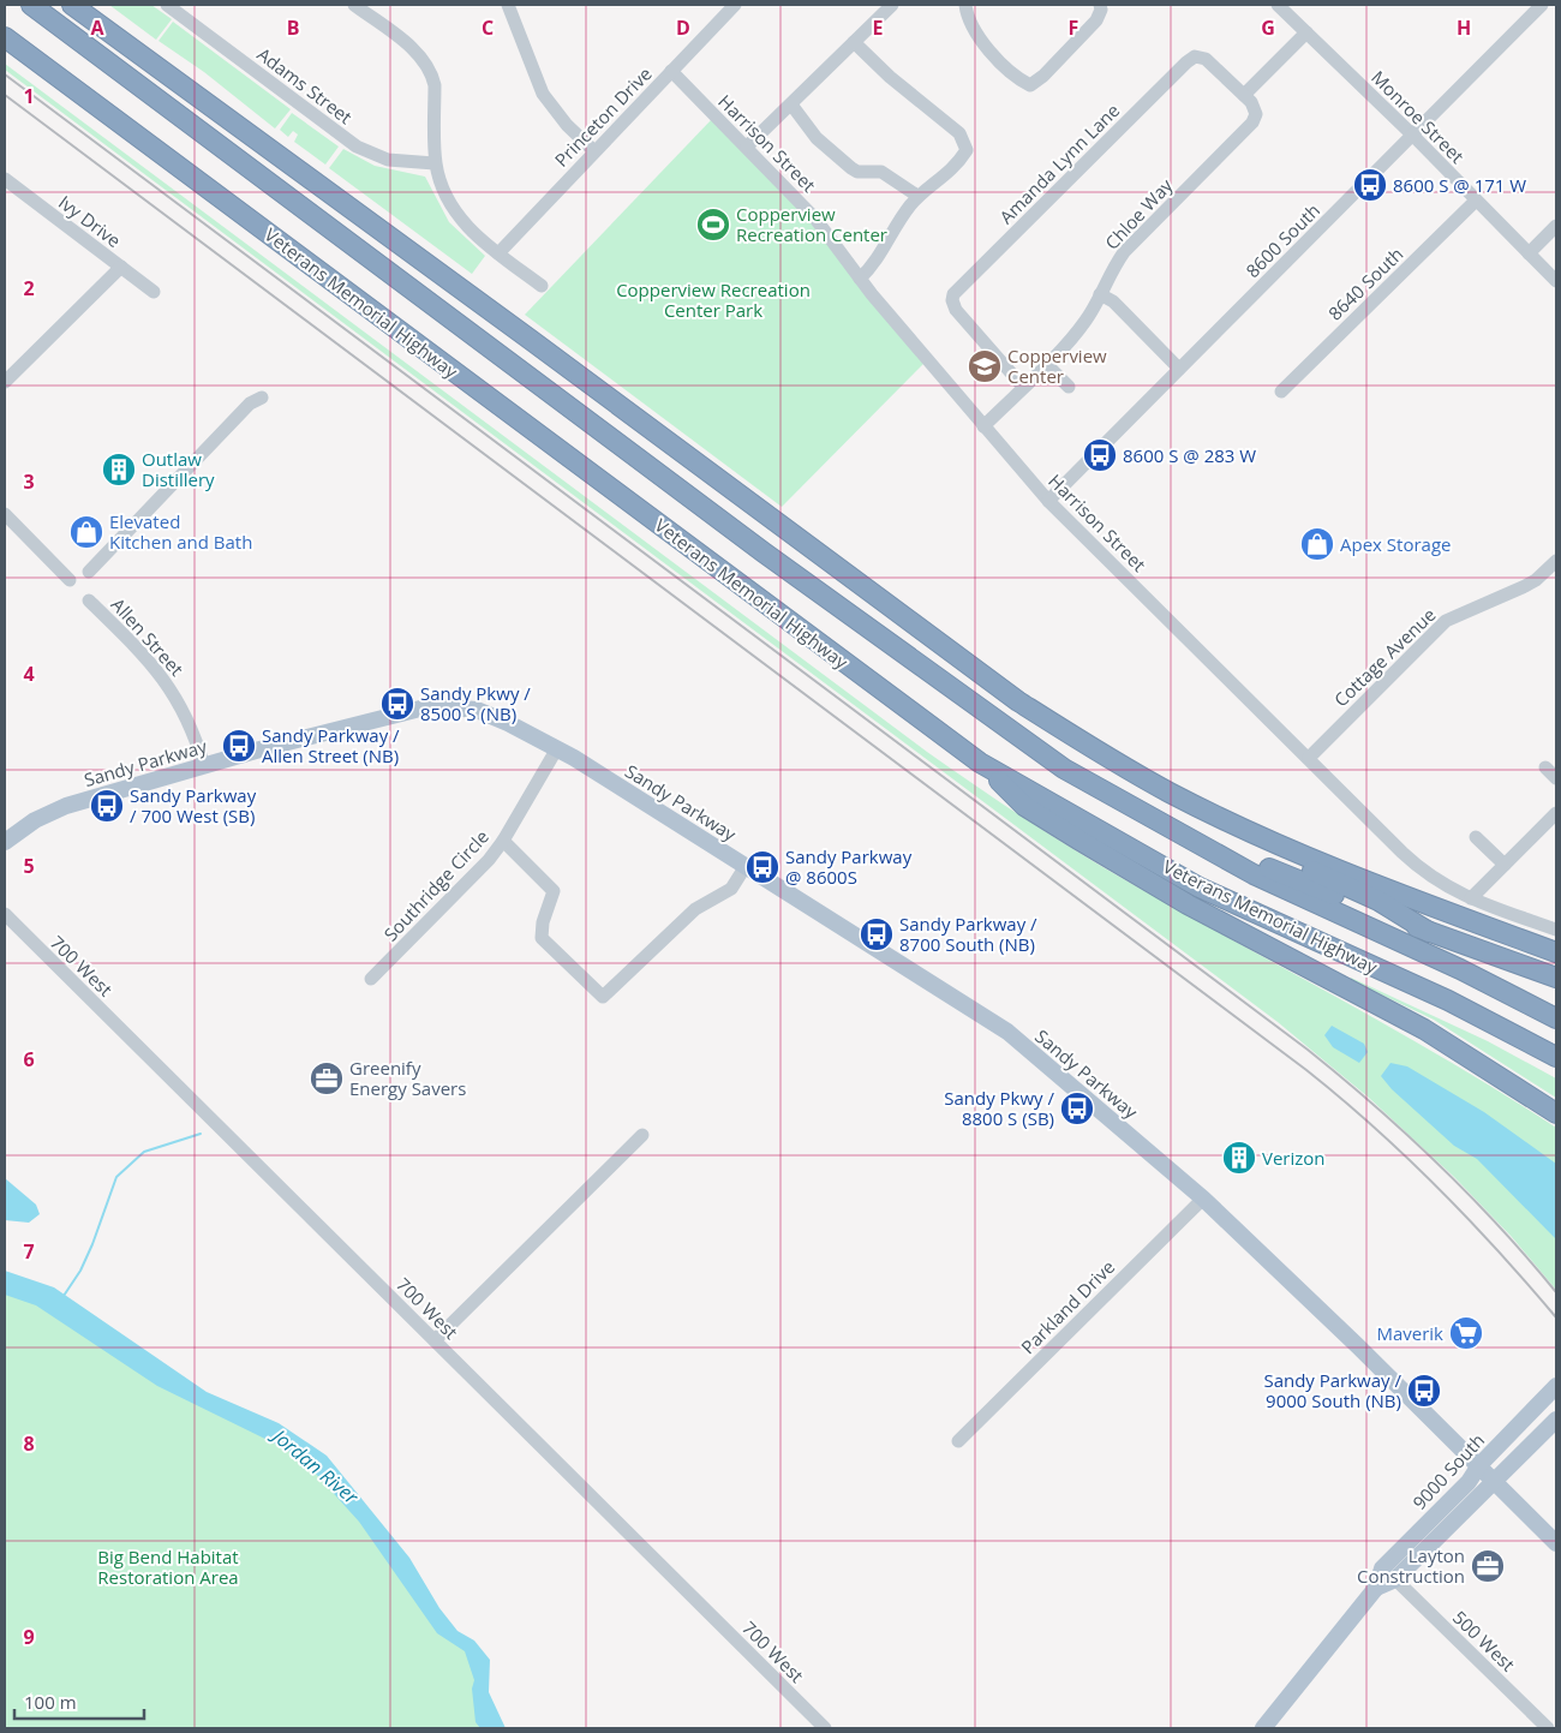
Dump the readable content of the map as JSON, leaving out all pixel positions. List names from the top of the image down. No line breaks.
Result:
{"streets":{"highway":["Veterans Memorial Highway"],"main road":["Sandy Parkway","9000 South"],"street":["Adams Street","Princeton Drive","Monroe Street","Harrison Street","Amanda Lynn Lane","Chloe Way","Ivy Drive","8600 South","8640 South","Allen Street","Cottage Avenue","Southridge Circle","700 West","Parkland Drive","500 West"]},"crossings":[["Princeton Drive","Harrison Street"],["Monroe Street","8600 South"],["Monroe Street","8640 South"],["Harrison Street","Chloe Way"],["Harrison Street","8600 South"],["Harrison Street","Cottage Avenue"],["Amanda Lynn Lane","Chloe Way"],["Allen Street","Sandy Parkway"],["Sandy Parkway","Southridge Circle"],["Sandy Parkway","Parkland Drive"],["Sandy Parkway","9000 South"],["9000 South","500 West"]],"water":["Jordan River"],"parks":["Copperview Recreation Center Park","Big Bend Habitat Restoration Area"],"places":{"bus stop":["8600 S @ 171 W","8600 S @ 283 W","Sandy Pkwy / 8500 S (NB)","Sandy Parkway / Allen Street (NB)","Sandy Parkway / 700 West (SB)","Sandy Parkway @ 8600S","Sandy Parkway / 8700 South (NB)","Sandy Pkwy / 8800 S (SB)","Sandy Parkway / 9000 South (NB)"],"sports":["Copperview Recreation Center"],"school or university":["Copperview Center"],"building":["Outlaw Distillery","Verizon"],"shop":["Elevated Kitchen and Bath","Apex Storage"],"office":["Greenify Energy Savers","Layton Construction"],"supermarket":["Maverik"]},"scale_bar":"100 m","grid":{"columns":["A","B","C","D","E","F","G","H"],"rows":["1","2","3","4","5","6","7","8","9"]}}
